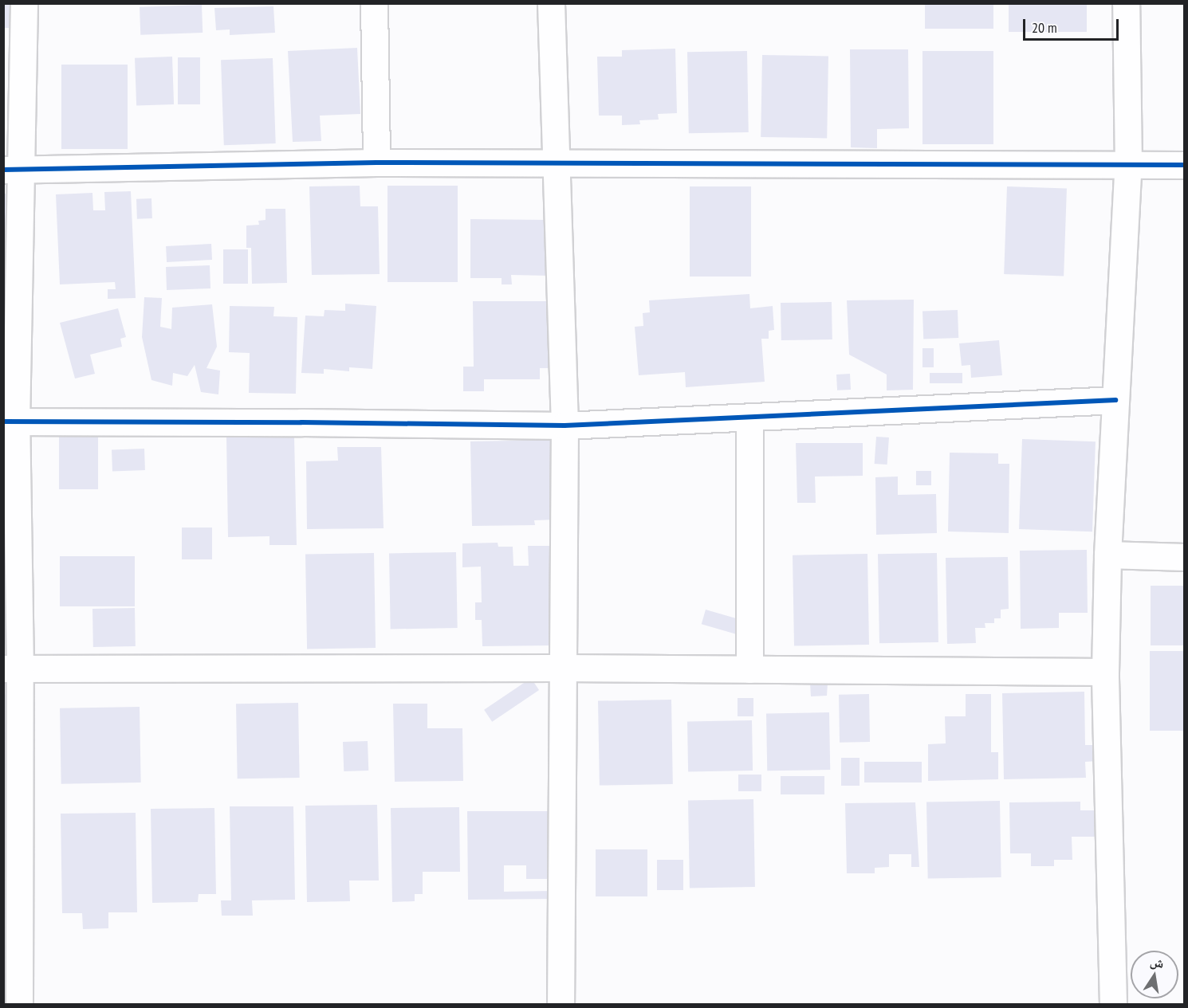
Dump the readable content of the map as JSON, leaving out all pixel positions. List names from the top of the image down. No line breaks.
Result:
{"scale_bar":"20 m","north":"top"}
